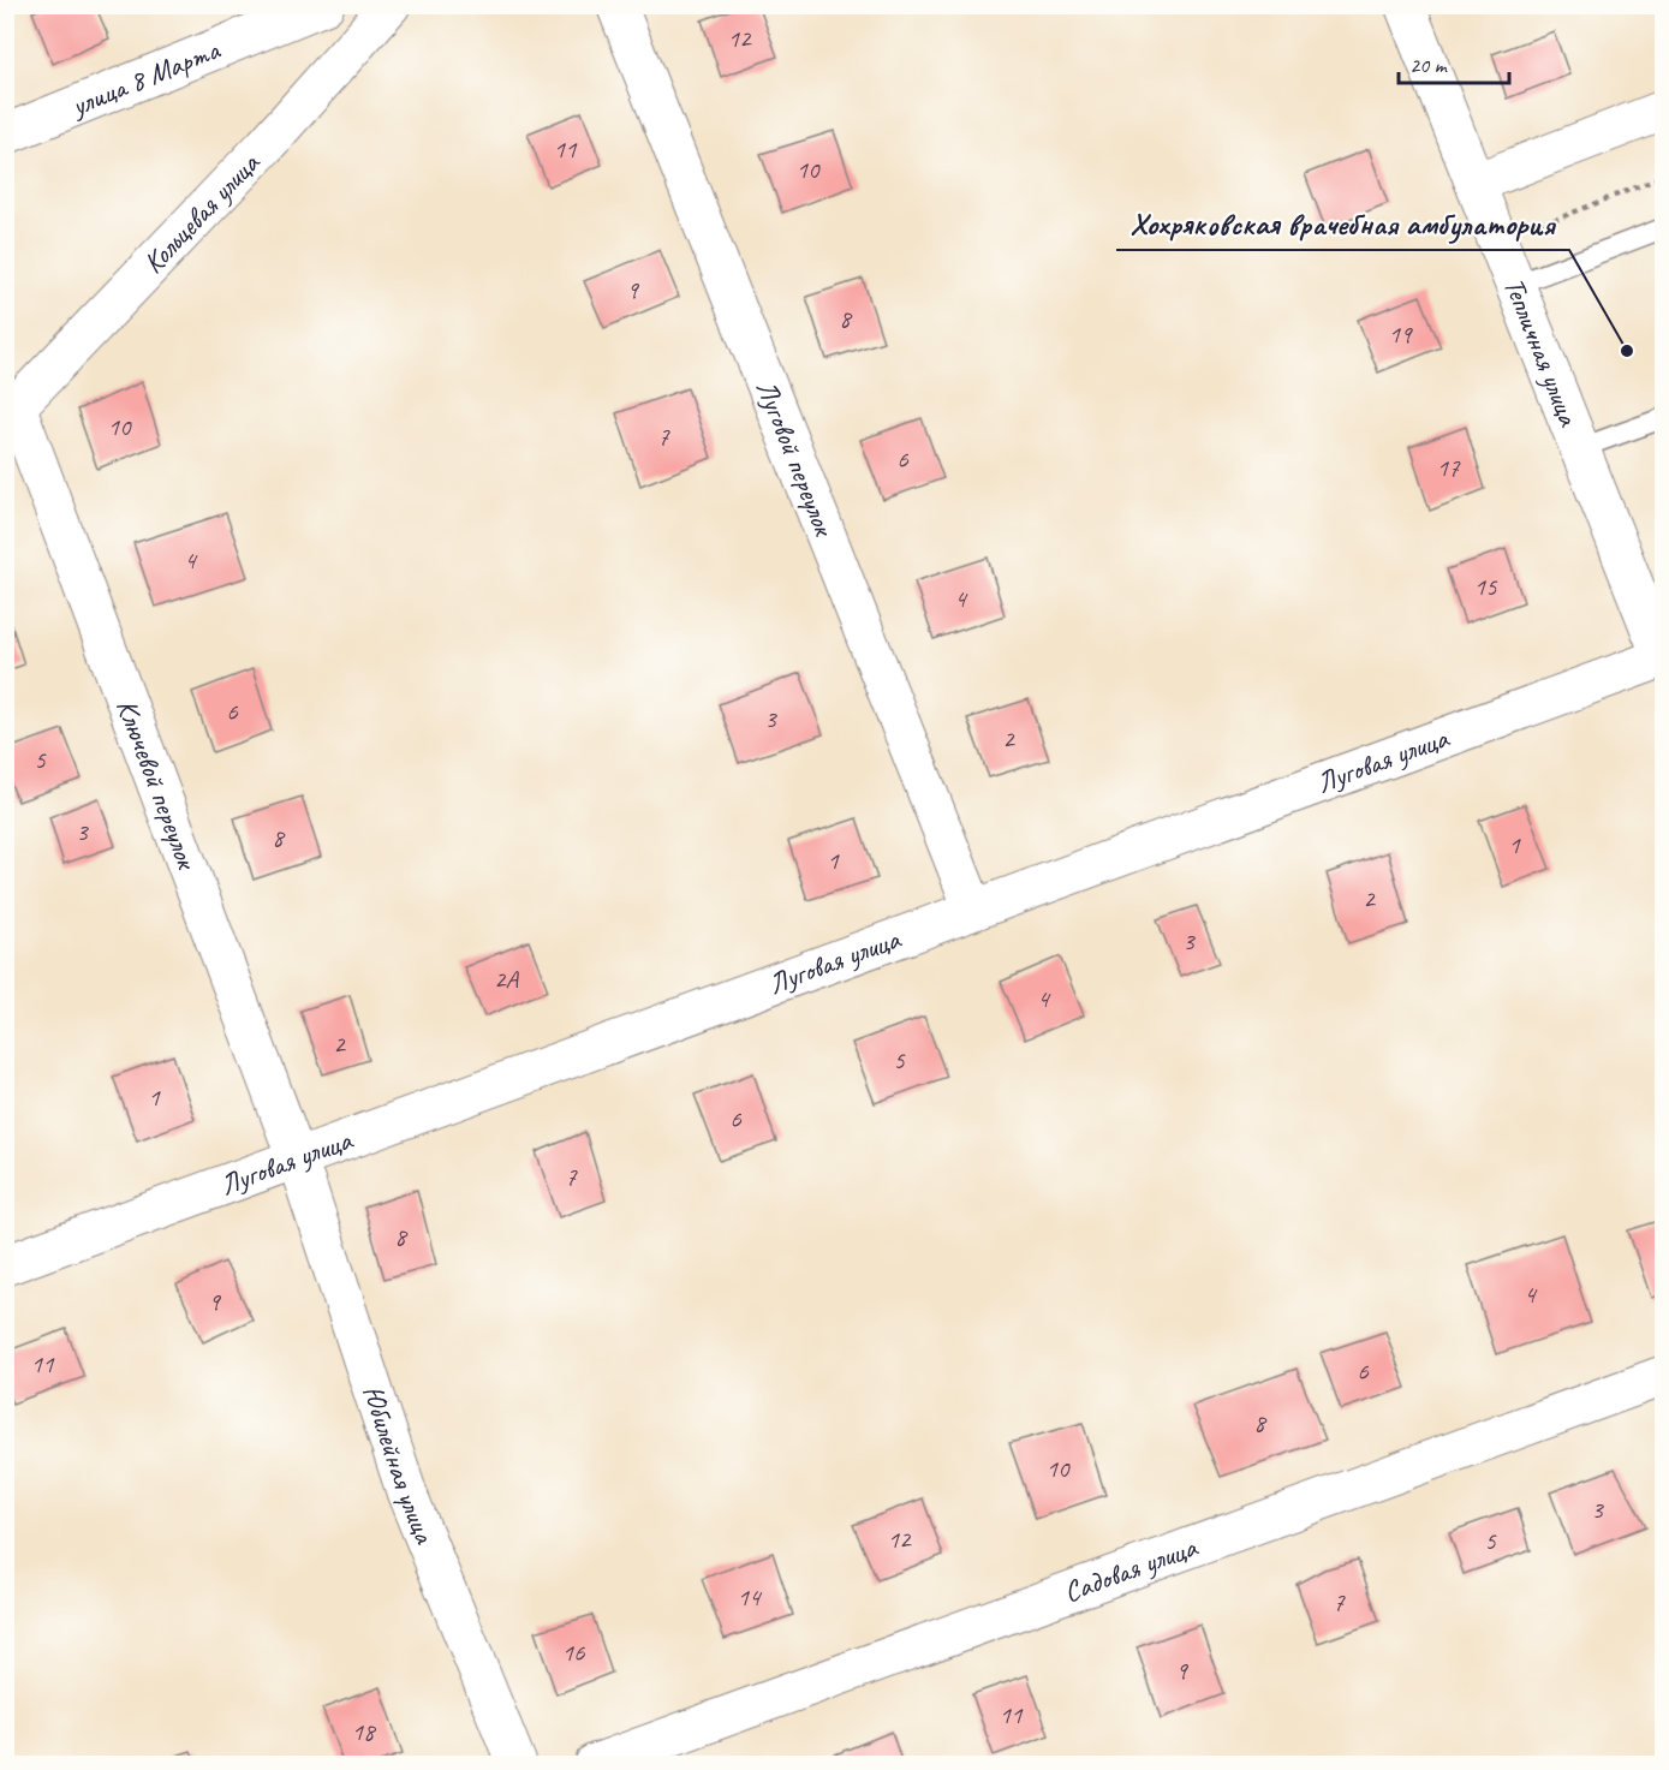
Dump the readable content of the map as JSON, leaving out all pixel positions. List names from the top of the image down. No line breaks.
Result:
{"streets":{"street":["улица 8 Марта","Кольцевая улица","Тепличная улица","Луговой переулок","Луговая улица","Ключевой переулок","Юбилейная улица","Садовая улица"]},"crossings":[["Кольцевая улица","Ключевой переулок"],["Тепличная улица","Луговая улица"],["Луговой переулок","Луговая улица"],["Луговая улица","Ключевой переулок"],["Луговая улица","Юбилейная улица"],["Ключевой переулок","Юбилейная улица"]],"places":["Хохряковская врачебная амбулатория"],"house_numbers":["12","11","10","9","8","19","10","7","6","17","4","15","4","6","3","2","5","3","8","1","1","2","3","2А","4","2","5","1","6","7","8","4","9","11","6","8","10","3","12","5","14","7","16","9","11","18"],"scale_bar":"20 m"}
